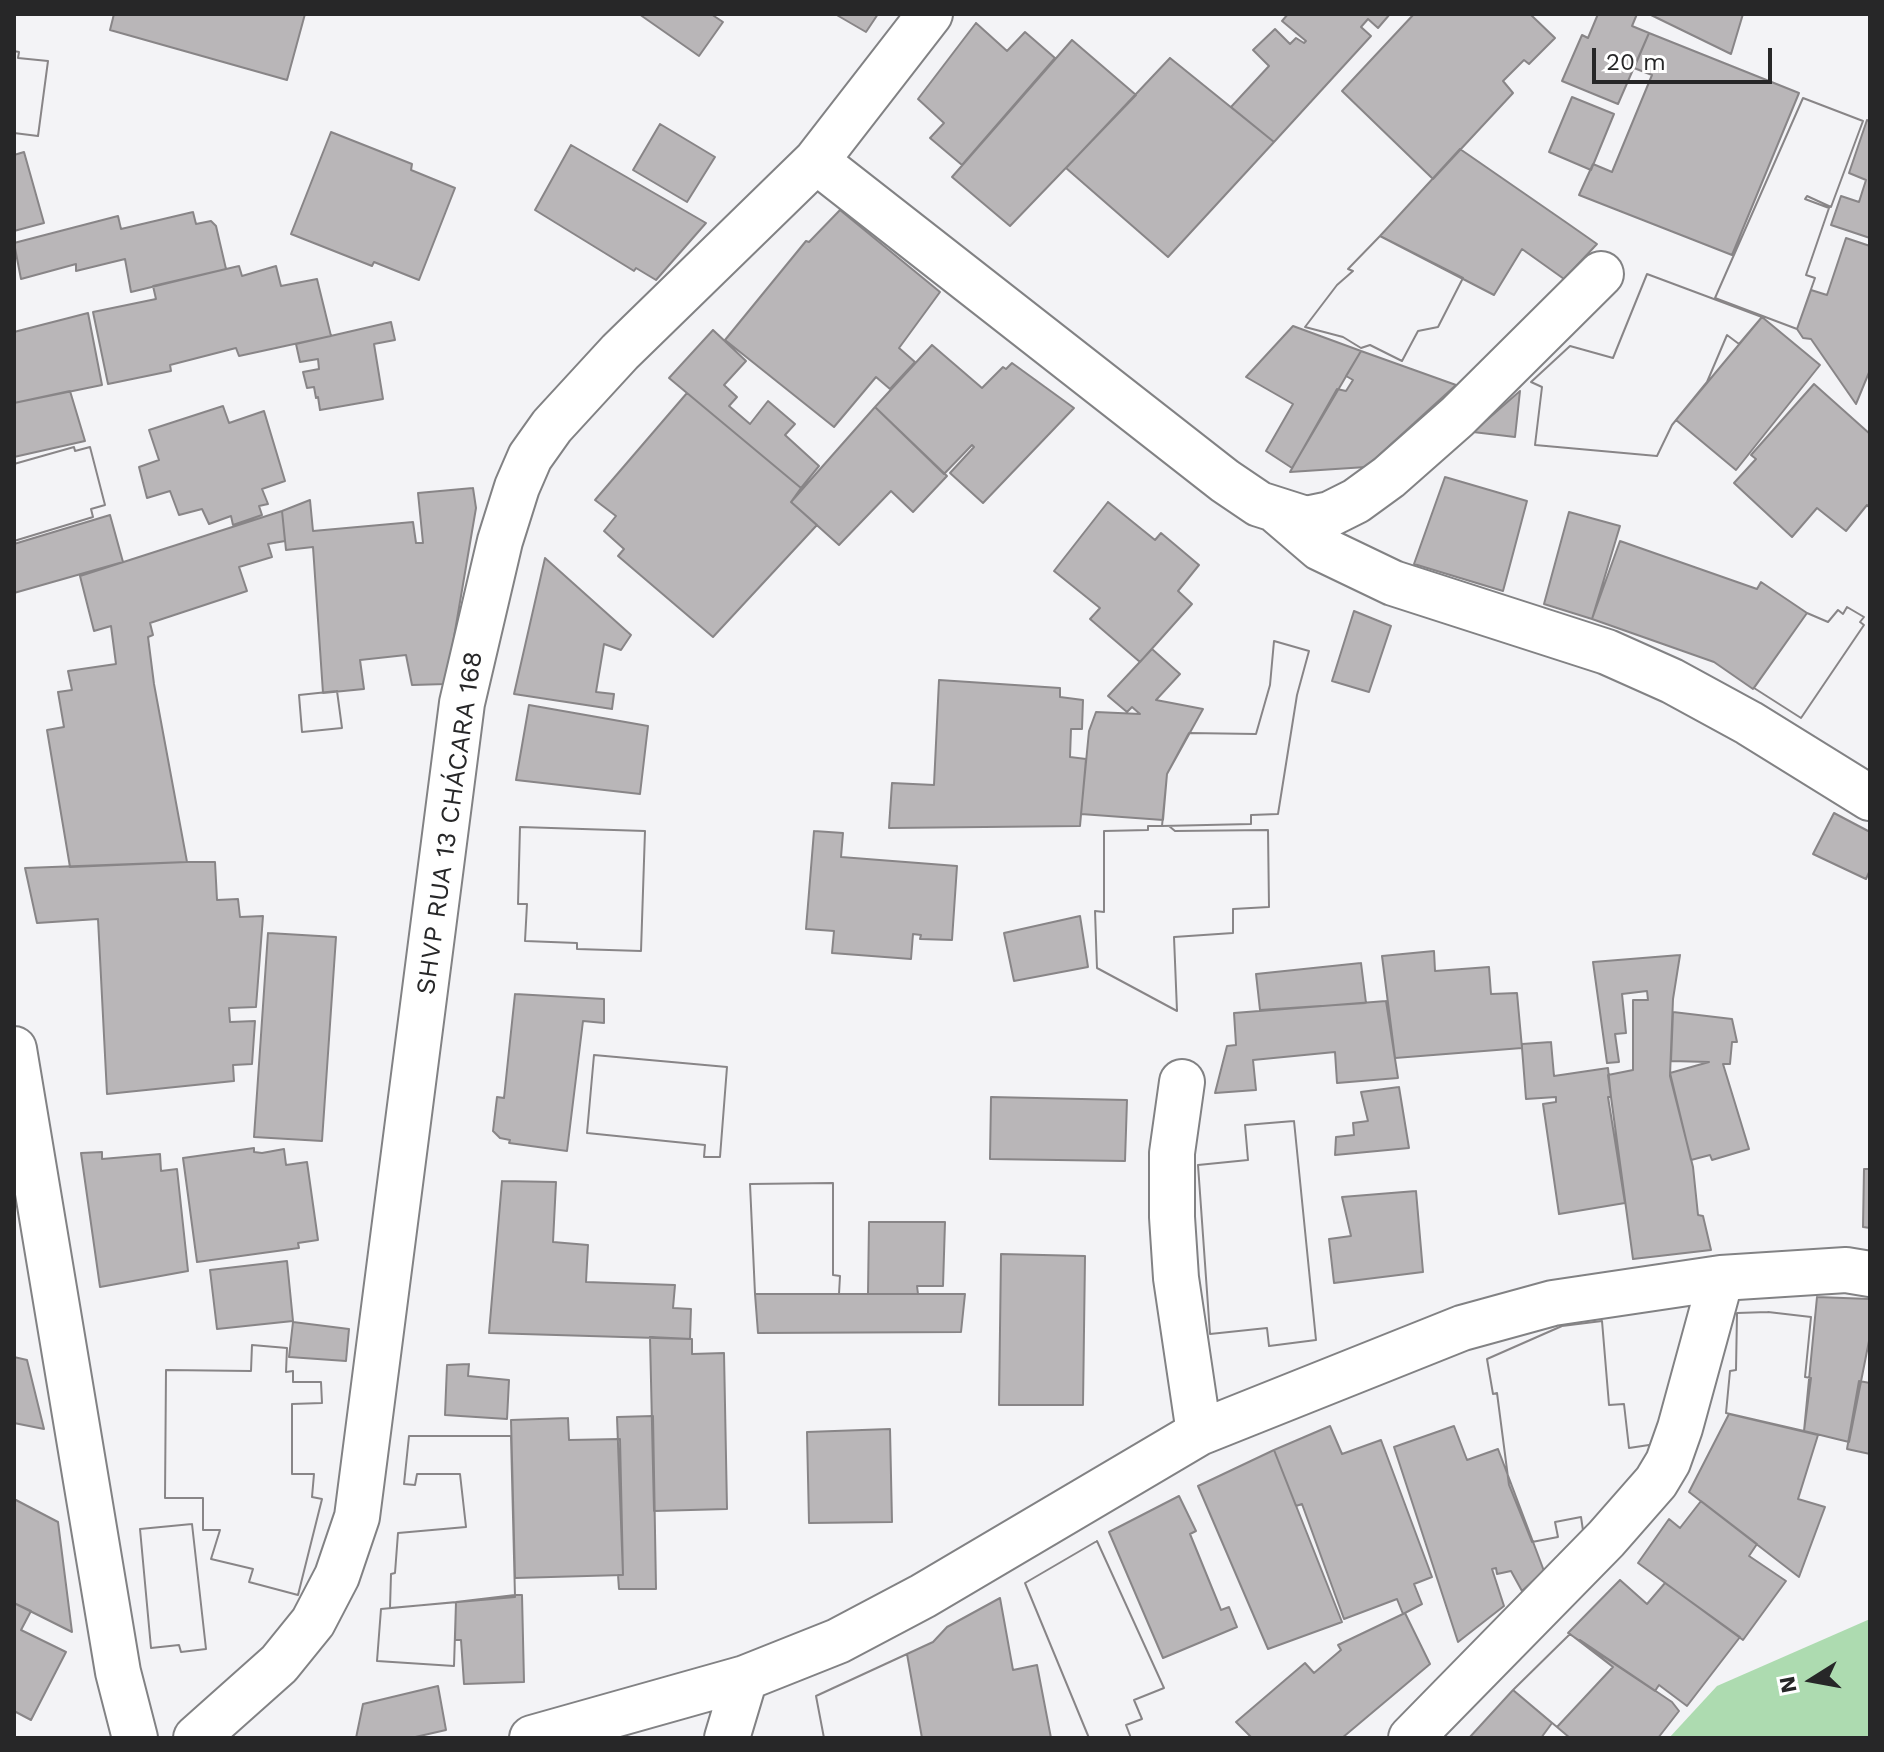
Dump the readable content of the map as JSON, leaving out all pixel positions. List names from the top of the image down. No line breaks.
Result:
{"streets":{"street":["SHVP RUA 13 CHÁCARA 168"]},"scale_bar":"20 m","north":"left"}
